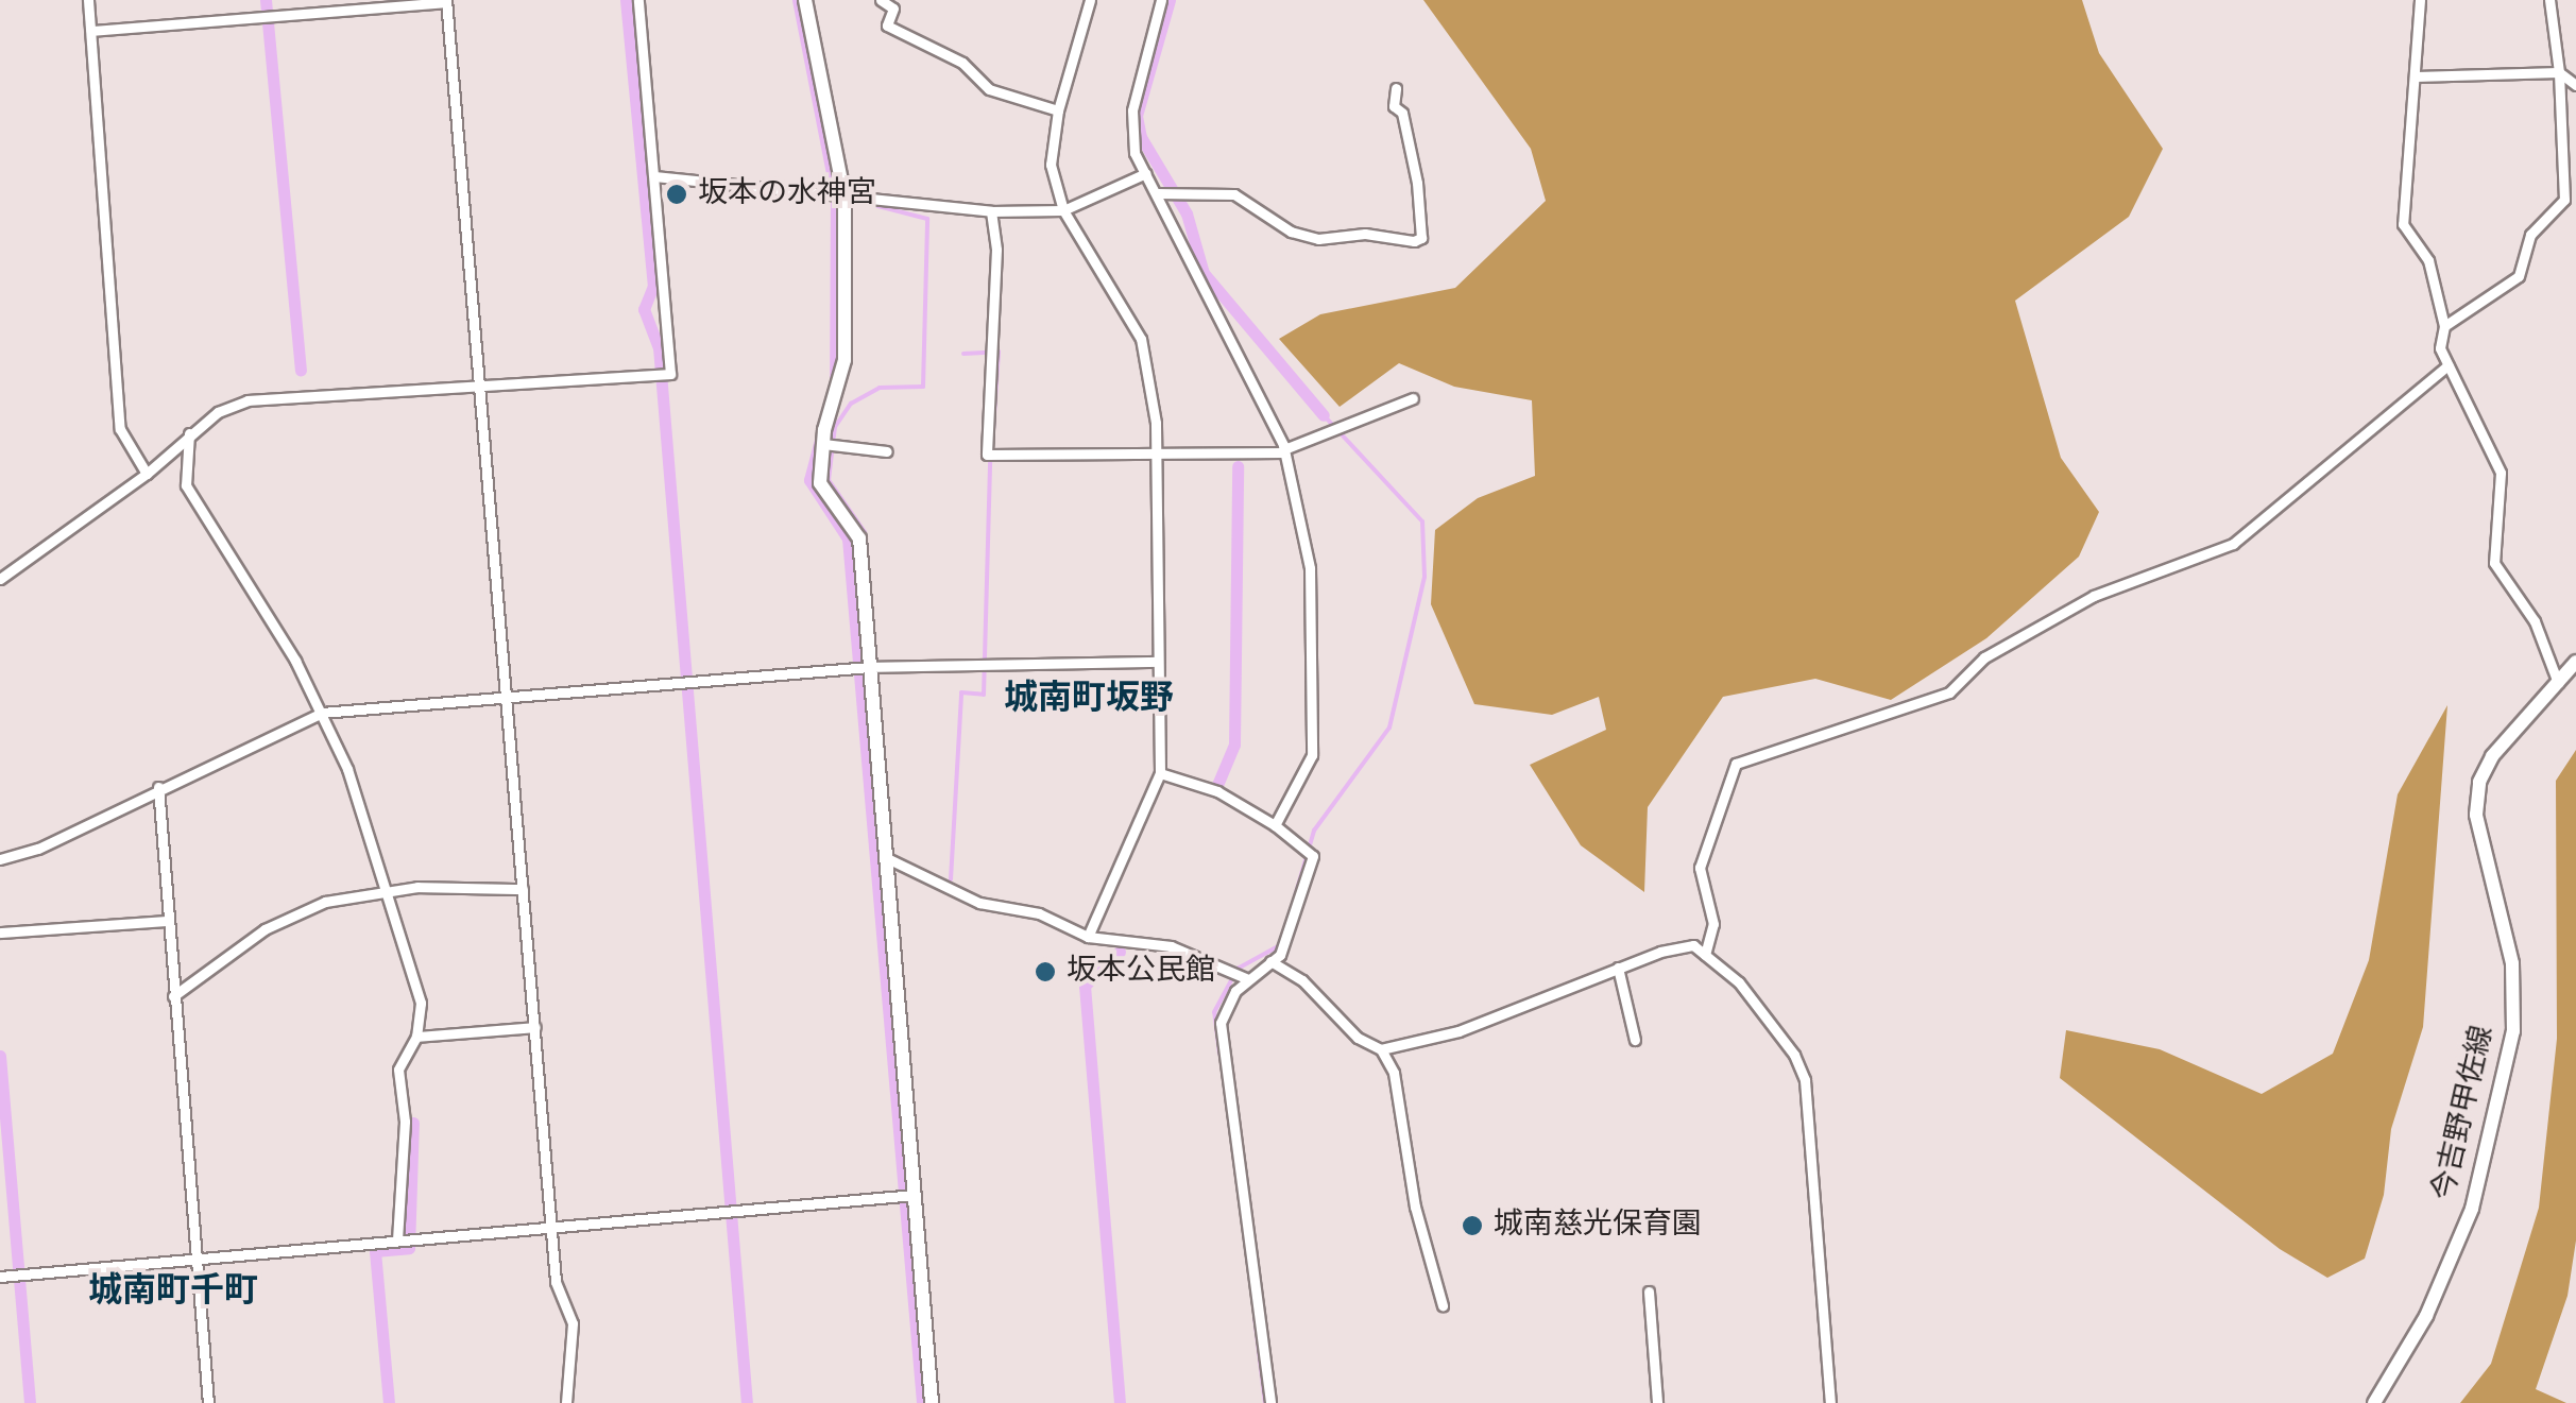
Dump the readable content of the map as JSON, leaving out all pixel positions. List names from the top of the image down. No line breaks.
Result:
{"streets":{"street":["今吉野甲佐線"]},"districts":["城南町坂野","城南町千町"],"places":["坂本の水神宮","坂本公民館","城南慈光保育園"]}
